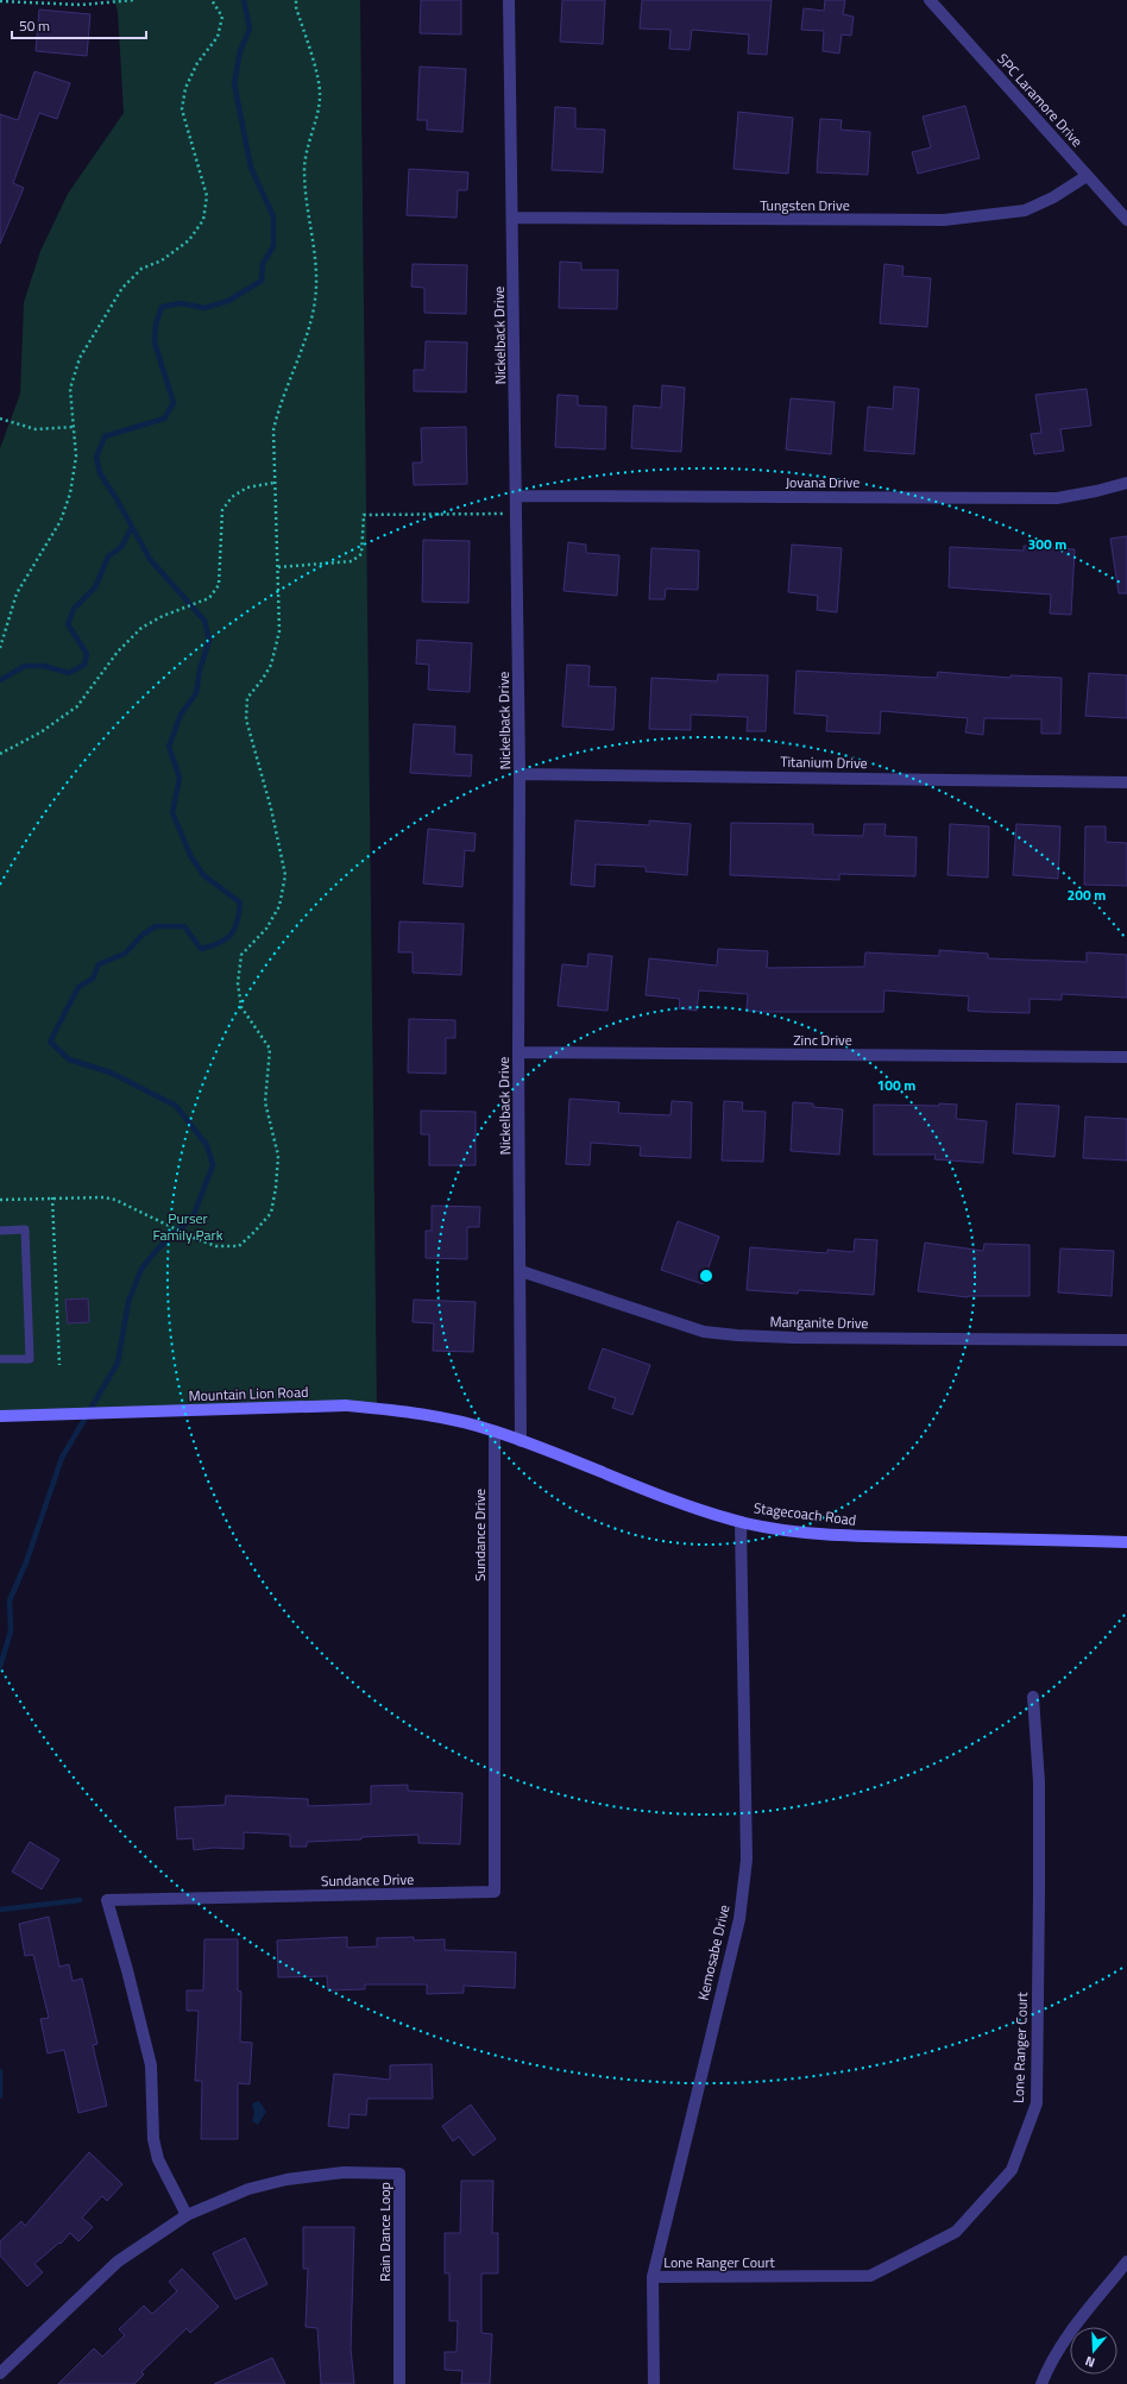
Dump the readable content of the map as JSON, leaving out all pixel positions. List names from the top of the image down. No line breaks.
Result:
{"streets":{"street":["SPC Laramore Drive","Tungsten Drive","Nickelback Drive","Jovana Drive","Titanium Drive","Zinc Drive","Manganite Drive","Mountain Lion Road","Stagecoach Road","Sundance Drive","Kemosabe Drive","Lone Ranger Court","Rain Dance Loop"]},"crossings":[["SPC Laramore Drive","Tungsten Drive"],["Tungsten Drive","Nickelback Drive"],["Nickelback Drive","Jovana Drive"],["Nickelback Drive","Titanium Drive"],["Nickelback Drive","Zinc Drive"],["Nickelback Drive","Manganite Drive"],["Nickelback Drive","Stagecoach Road"],["Mountain Lion Road","Stagecoach Road"],["Mountain Lion Road","Sundance Drive"],["Stagecoach Road","Sundance Drive"],["Stagecoach Road","Kemosabe Drive"],["Sundance Drive","Rain Dance Loop"],["Kemosabe Drive","Lone Ranger Court"]],"parks":["Purser Family Park"],"scale_bar":"50 m","north":"bottom","rings":["300 m","200 m","100 m"]}
